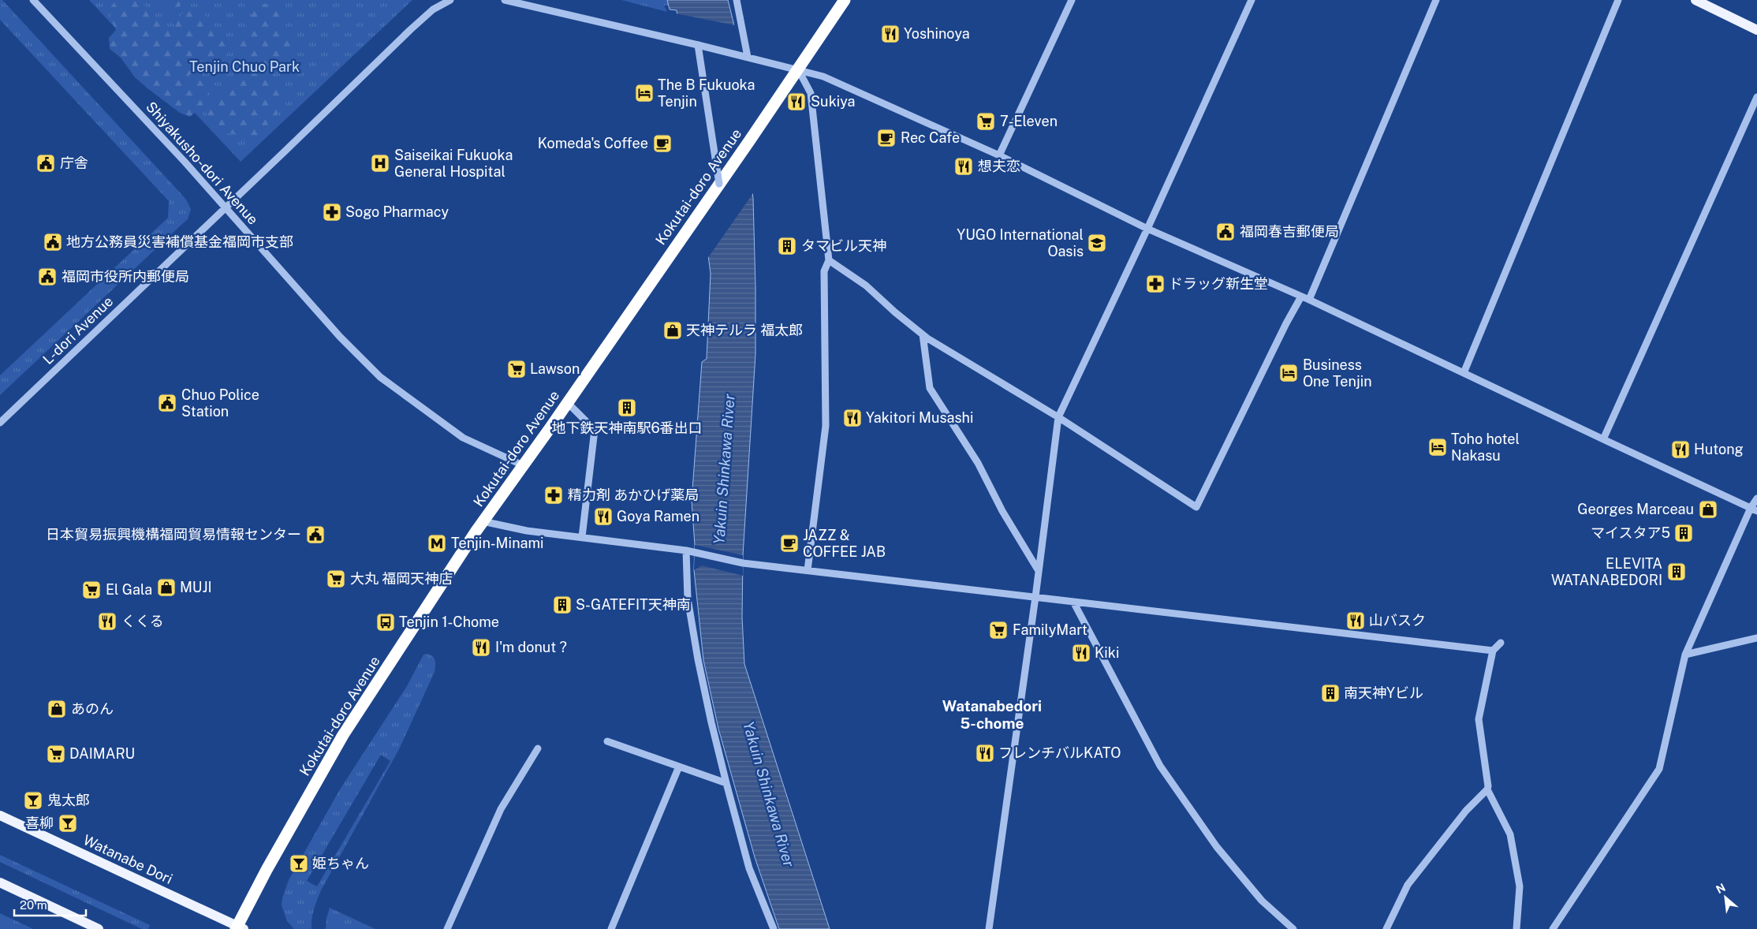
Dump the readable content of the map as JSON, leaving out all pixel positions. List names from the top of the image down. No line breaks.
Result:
{"streets":{"highway":["Kokutai-doro Avenue"],"main road":["Watanabe Dori"],"street":["Shiyakusho-dori Avenue","L-dori Avenue"]},"crossings":[["Shiyakusho-dori Avenue","Kokutai-doro Avenue"],["Shiyakusho-dori Avenue","L-dori Avenue"],["Kokutai-doro Avenue","Watanabe Dori"]],"districts":["Watanabedori 5-chome"],"water":["Yakuin Shinkawa River"],"parks":["Tenjin Chuo Park"],"places":{"restaurant":["Yoshinoya","Sukiya","想夫恋","Yakitori Musashi","Hutong","Goya Ramen","山バスク","くくる","I'm donut ?","Kiki","フレンチバルKATO"],"hotel":["The B Fukuoka Tenjin","Business One Tenjin","Toho hotel Nakasu"],"supermarket":["7-Eleven","Lawson","大丸 福岡天神店","El Gala","FamilyMart","DAIMARU"],"cafe":["Rec Cafe","Komeda's Coffee","JAZZ & COFFEE JAB"],"public building":["庁舎","福岡春吉郵便局","地方公務員災害補償基金福岡市支部","福岡市役所内郵便局","Chuo Police Station","日本貿易振興機構福岡貿易情報センター"],"hospital":["Saiseikai Fukuoka General Hospital"],"pharmacy":["Sogo Pharmacy","ドラッグ新生堂","精力剤 あかひげ薬局"],"school or university":["YUGO International Oasis"],"building":["タマビル天神","地下鉄天神南駅6番出口","マイスタア5","ELEVITA WATANABEDORI","S-GATEFIT天神南","南天神Yビル"],"shop":["天神テルラ 福太郎","Georges Marceau","MUJI","あのん"],"metro station":["Tenjin-Minami"],"bus stop":["Tenjin 1-Chome"],"bar":["鬼太郎","喜柳","姫ちゃん"]},"scale_bar":"20 m","north":"top left"}
